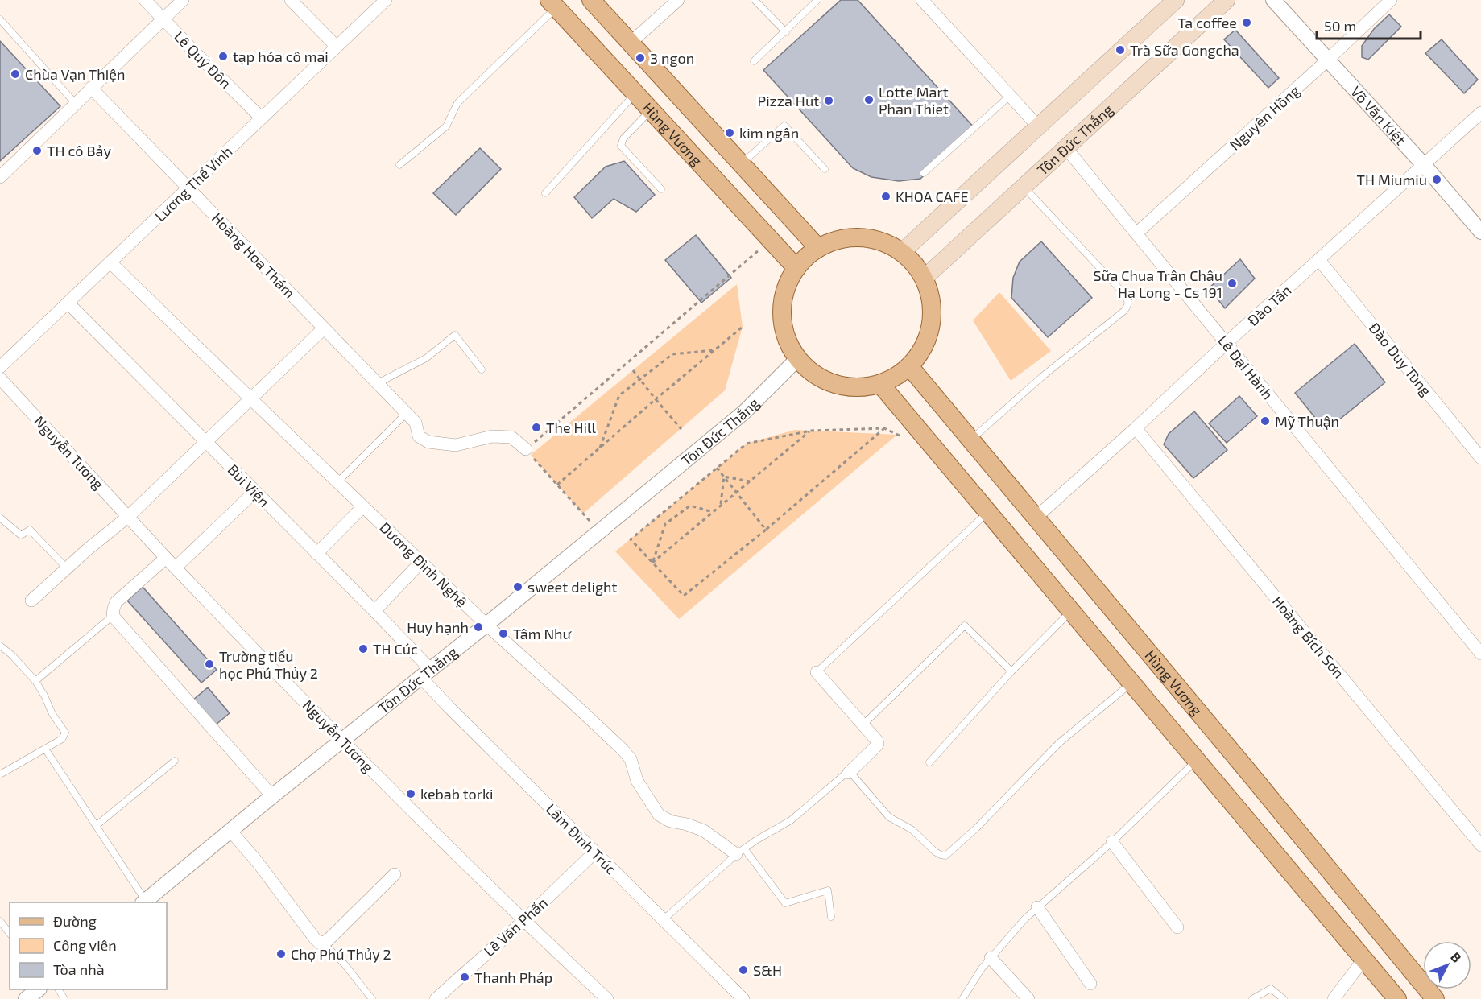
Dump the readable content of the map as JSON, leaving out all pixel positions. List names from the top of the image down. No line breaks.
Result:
{"streets":{"main road":["Hùng Vương","Tôn Đức Thắng"],"street":["Lê Quý Đôn","Võ Văn Kiệt","Nguyên Hồng","Lương Thế Vinh","Hoàng Hoa Thám","Đào Tấn","Đào Duy Tùng","Lê Đại Hành","Nguyễn Tương","Bùi Viện","Dương Đình Nghệ","Hoàng Bích Sơn","Lâm Đình Trúc","Lê Văn Phấn"]},"crossings":[["Lê Quý Đôn","Lương Thế Vinh"],["Võ Văn Kiệt","Nguyên Hồng"],["Võ Văn Kiệt","Đào Tấn"],["Nguyên Hồng","Lê Đại Hành"],["Hùng Vương","Tôn Đức Thắng"],["Hùng Vương","Đào Tấn"],["Tôn Đức Thắng","Lê Đại Hành"],["Tôn Đức Thắng","Nguyễn Tương"],["Tôn Đức Thắng","Bùi Viện"],["Tôn Đức Thắng","Dương Đình Nghệ"],["Tôn Đức Thắng","Lâm Đình Trúc"],["Lương Thế Vinh","Hoàng Hoa Thám"],["Lương Thế Vinh","Bùi Viện"],["Lương Thế Vinh","Dương Đình Nghệ"],["Đào Tấn","Đào Duy Tùng"],["Đào Tấn","Lê Đại Hành"],["Đào Tấn","Hoàng Bích Sơn"],["Nguyễn Tương","Lê Văn Phấn"],["Bùi Viện","Lâm Đình Trúc"],["Lâm Đình Trúc","Lê Văn Phấn"]],"places":["Ta coffee","Trà Sữa Gongcha","tạp hóa cô mai","3 ngon","Chùa Vạn Thiện","Lotte Mart Phan Thiet","Pizza Hut","kim ngân","TH cô Bảy","TH Miumiu","KHOA CAFE","Sữa Chua Trân Châu Hạ Long - Cs 191","Mỹ Thuận","The Hill","sweet delight","Huy hạnh","Tâm Như","TH Cúc","Trường tiểu học Phú Thủy 2","kebab torki","Chợ Phú Thủy 2","S&H","Thanh Pháp"],"legend":["Đường","Công viên","Tòa nhà"],"scale_bar":"50 m","north":"top right"}
